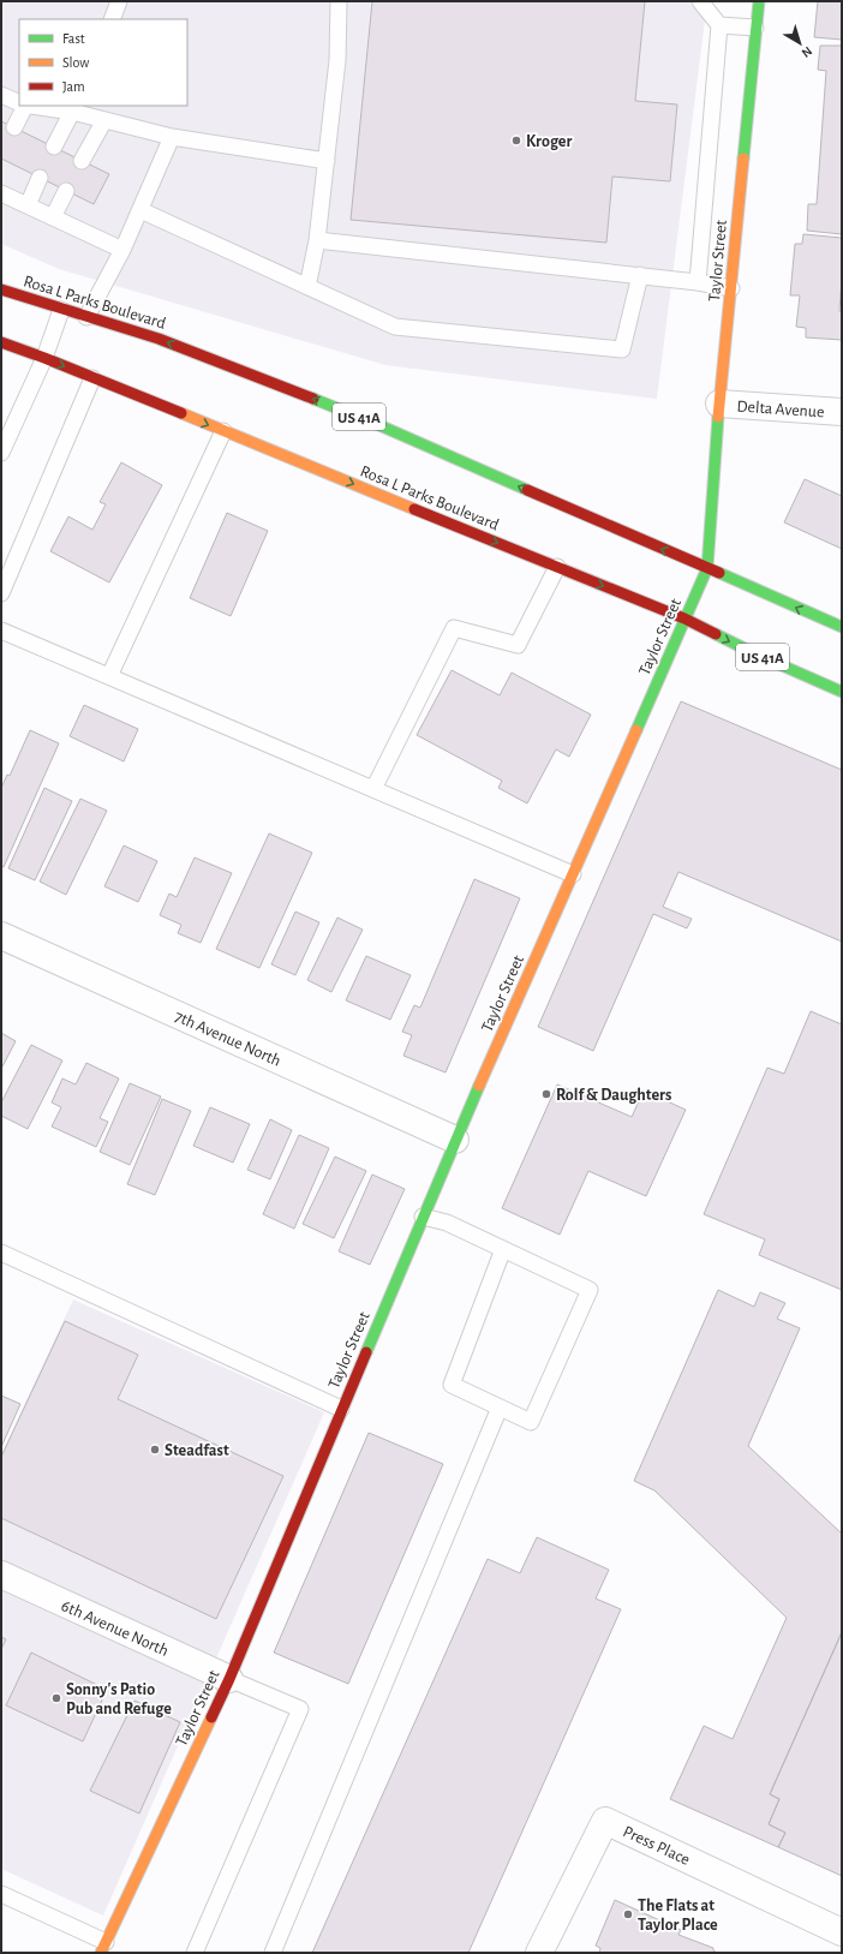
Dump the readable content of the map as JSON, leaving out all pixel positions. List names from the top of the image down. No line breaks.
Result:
{"streets":{"street":["Taylor Street","Rosa L Parks Boulevard","Delta Avenue","US 41A","7th Avenue North","6th Avenue North","Press Place"]},"crossings":[["Taylor Street","Rosa L Parks Boulevard"],["Taylor Street","Delta Avenue"],["Taylor Street","7th Avenue North"],["Taylor Street","6th Avenue North"]],"places":["Kroger","Rolf & Daughters","Steadfast","Sonny's Patio Pub and Refuge","The Flats at Taylor Place"],"legend":["Fast","Slow","Jam"],"north":"bottom right"}
